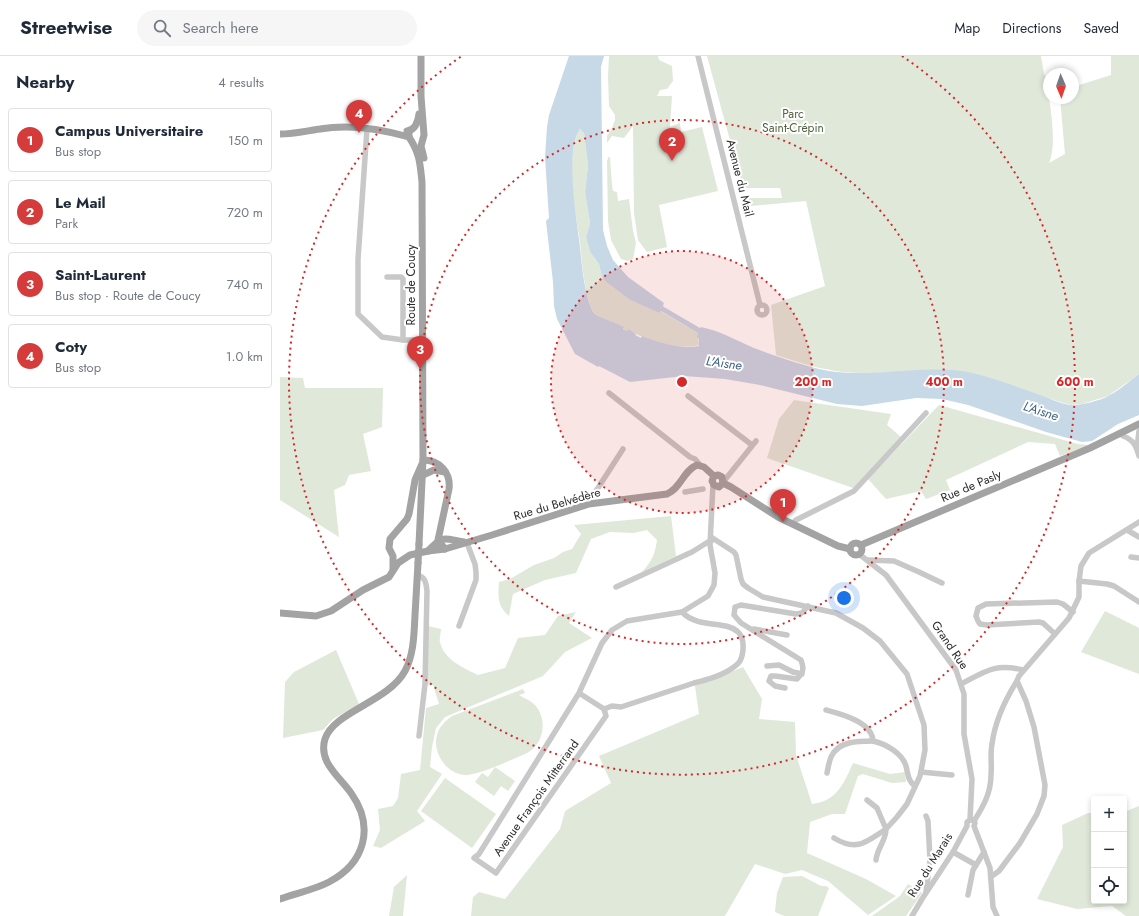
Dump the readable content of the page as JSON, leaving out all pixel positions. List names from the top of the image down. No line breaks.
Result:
{"streets":{"main road":["Route de Coucy","Rue de Pasly","Rue du Belvédère"],"street":["Avenue du Mail","Grand Rue","Avenue François Mitterrand","Rue du Marais"]},"crossings":[["Rue de Pasly","Grand Rue"],["Grand Rue","Rue du Marais"]],"water":["L'Aisne"],"parks":["Parc Saint-Crépin"],"north":"bottom","page":{"header":"Streetwise","search":"Search here","nav":["Map","Directions","Saved"],"heading":["Nearby","4 results"],"pins":["4","2","3","1"],"list":[{"mark":"1","name":"Campus Universitaire","note":"Bus stop","value":"150 m"},{"mark":"2","name":"Le Mail","note":"Park","value":"720 m"},{"mark":"3","name":"Saint-Laurent","note":"Bus stop · Route de Coucy","value":"740 m"},{"mark":"4","name":"Coty","note":"Bus stop","value":"1.0 km"}],"map_buttons":["+","−"]},"rings":["200 m","400 m","600 m"]}
